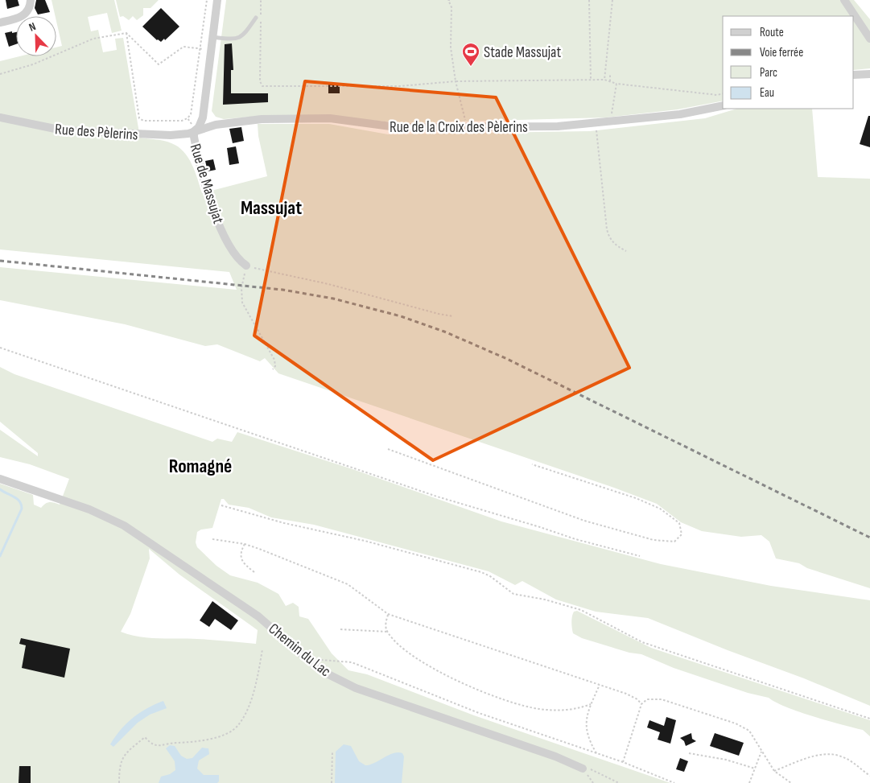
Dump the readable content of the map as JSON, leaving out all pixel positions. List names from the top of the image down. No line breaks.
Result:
{"streets":{"street":["Rue de la Croix des Pèlerins","Rue des Pèlerins","Rue de Massujat","Chemin du Lac"]},"crossings":[["Rue de la Croix des Pèlerins","Rue des Pèlerins"],["Rue de la Croix des Pèlerins","Rue de Massujat"],["Rue des Pèlerins","Rue de Massujat"]],"districts":["Massujat","Romagné"],"places":{"sports":["Stade Massujat"]},"legend":["Route","Voie ferrée","Parc","Eau"],"north":"top left"}
